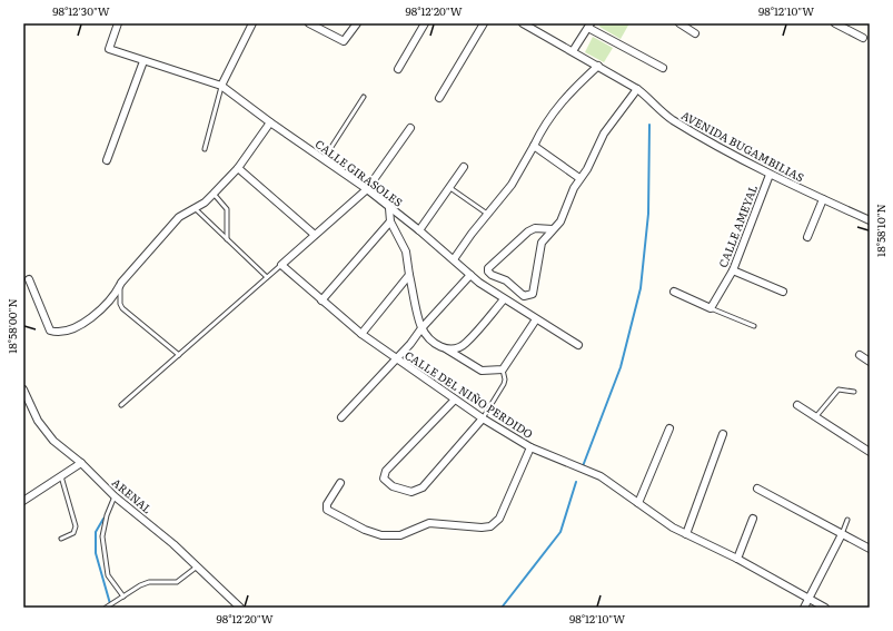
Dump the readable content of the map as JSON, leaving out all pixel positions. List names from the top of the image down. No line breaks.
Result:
{"streets":{"street":["AVENIDA BUGAMBILIAS","CALLE GIRASOLES","CALLE AMEYAL","CALLE DEL NIÑO PERDIDO","ARENAL"]},"crossings":[["AVENIDA BUGAMBILIAS","CALLE AMEYAL"]],"coordinates":["98°12'30\"W","98°12'20\"W","98°12'10\"W","18°58'10\"N","18°58'00\"N"]}
